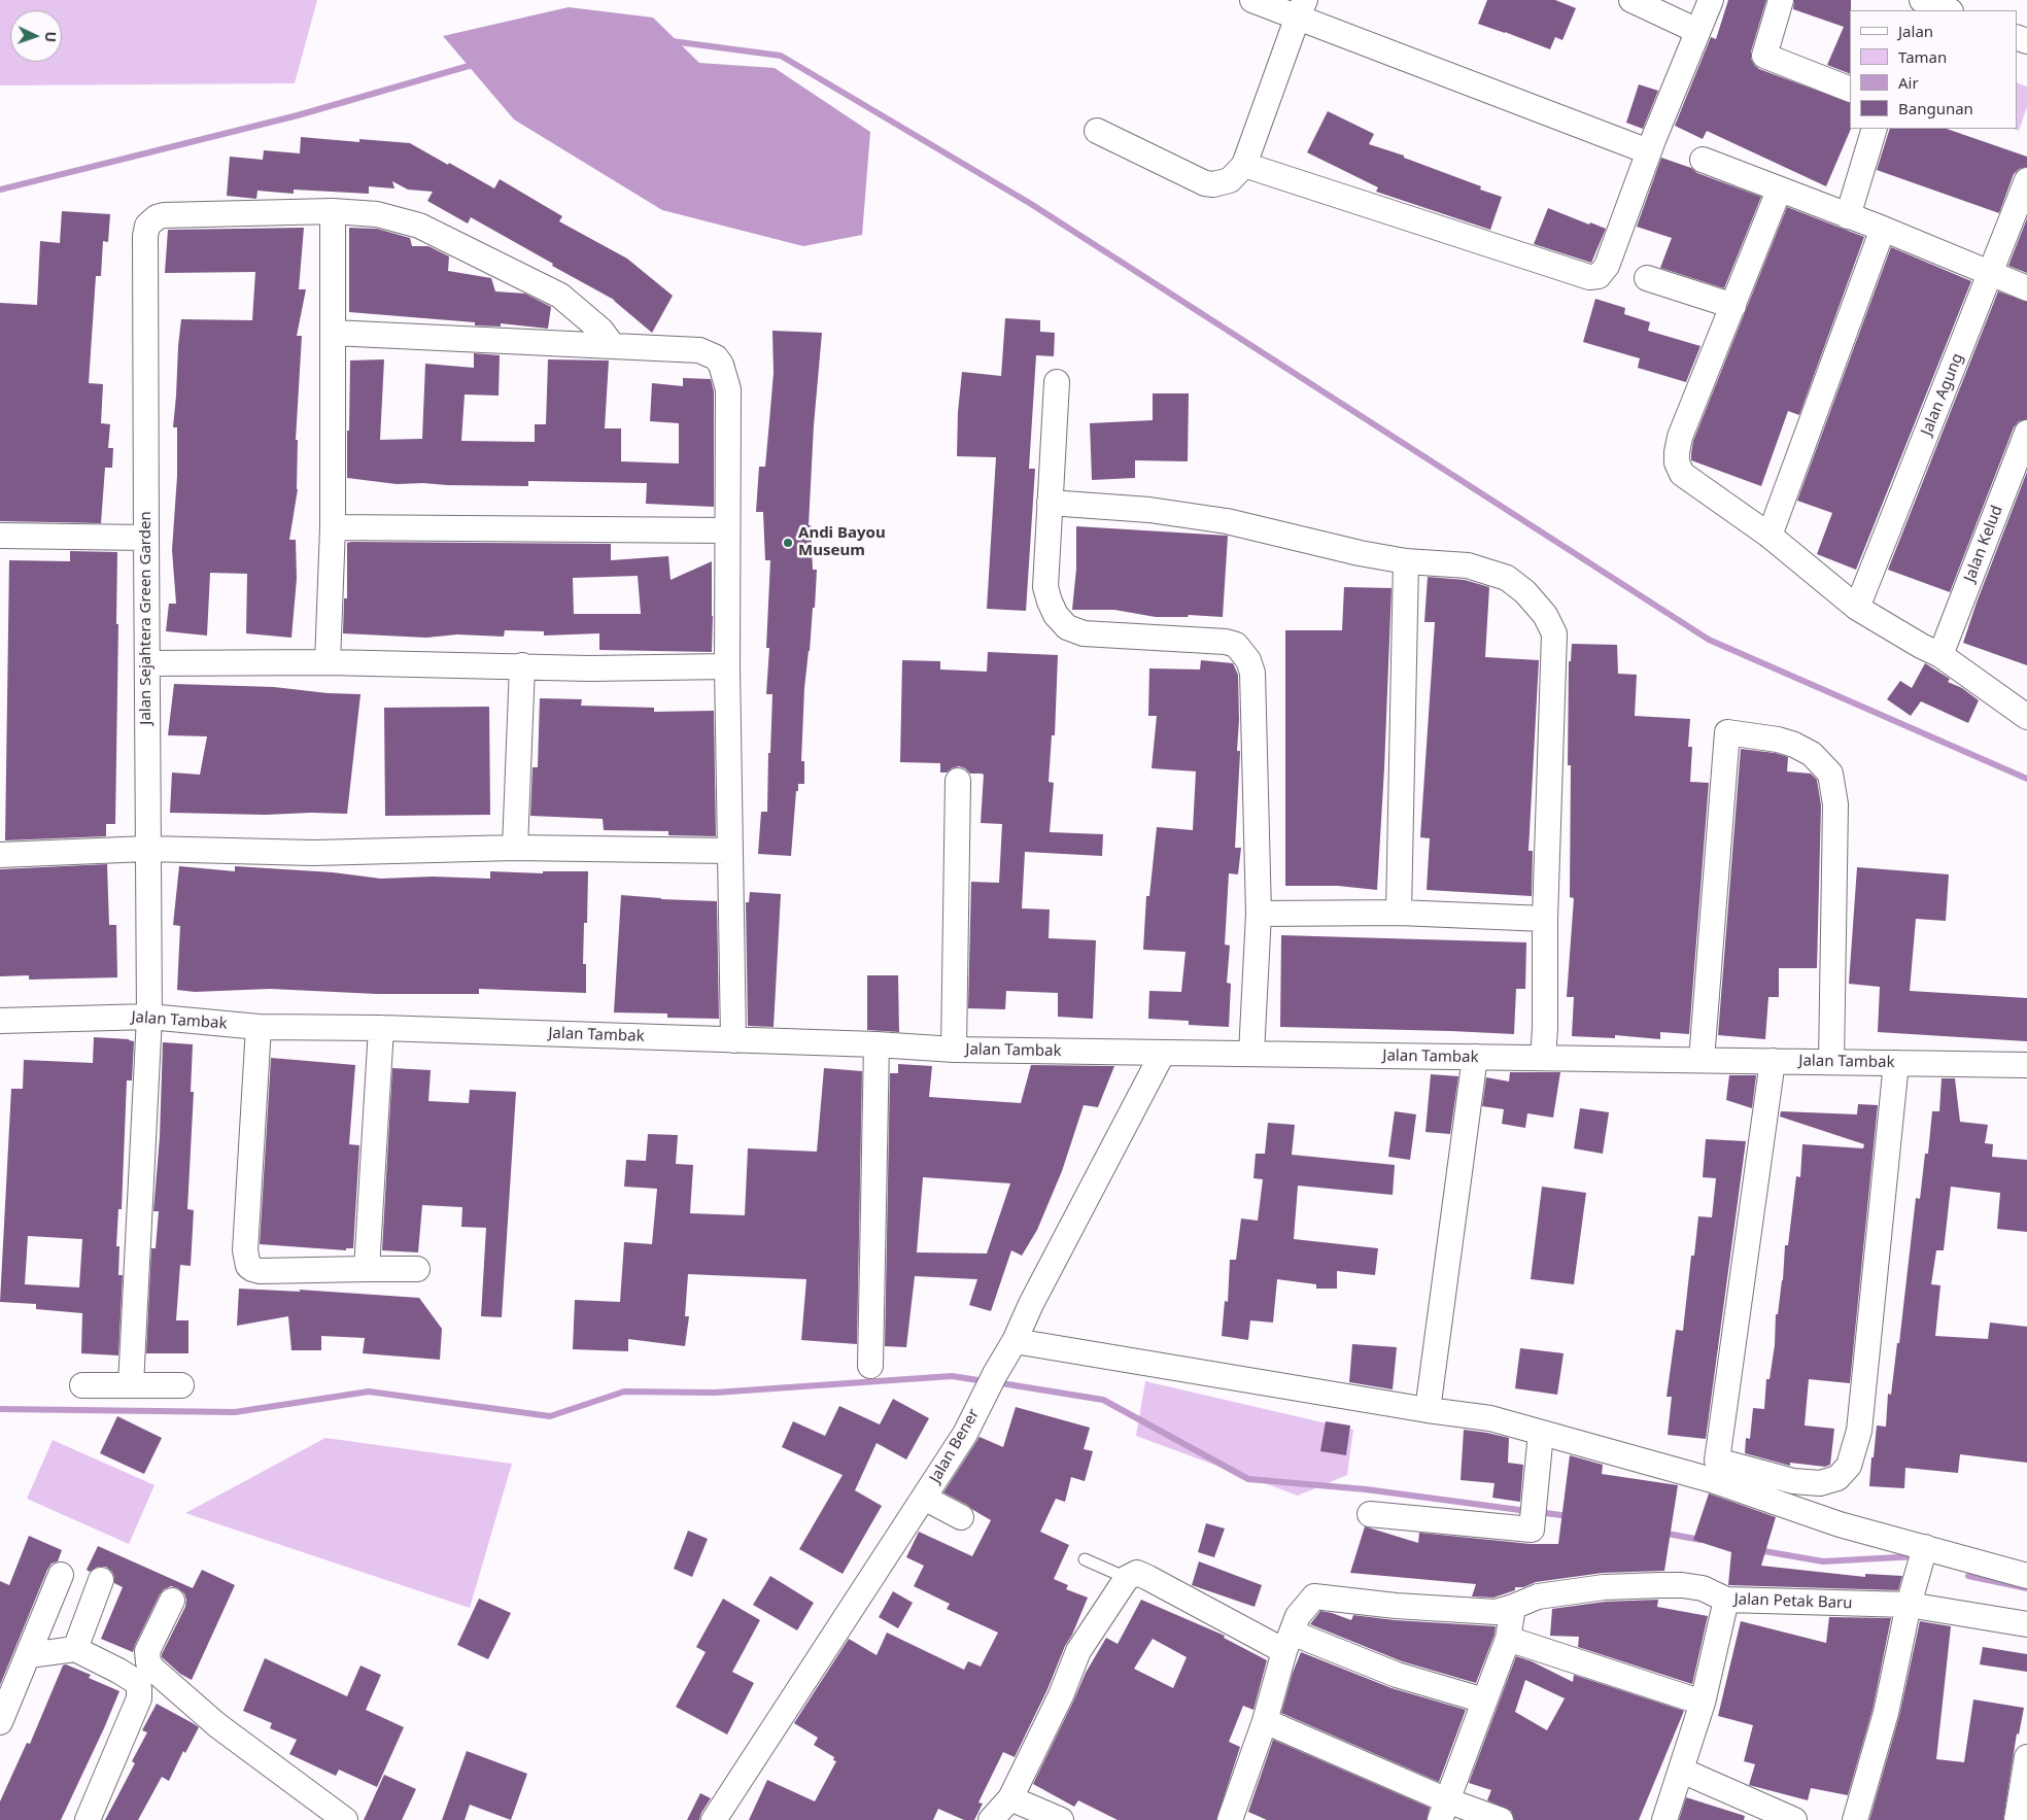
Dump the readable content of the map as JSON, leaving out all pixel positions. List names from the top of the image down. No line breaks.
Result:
{"streets":{"street":["Jalan Agung","Jalan Kelud","Jalan Sejahtera Green Garden","Jalan Tambak","Jalan Bener","Jalan Petak Baru"]},"crossings":[["Jalan Sejahtera Green Garden","Jalan Tambak"],["Jalan Tambak","Jalan Bener"]],"places":["Andi Bayou Museum"],"legend":["Jalan","Taman","Air","Bangunan"],"north":"right"}
